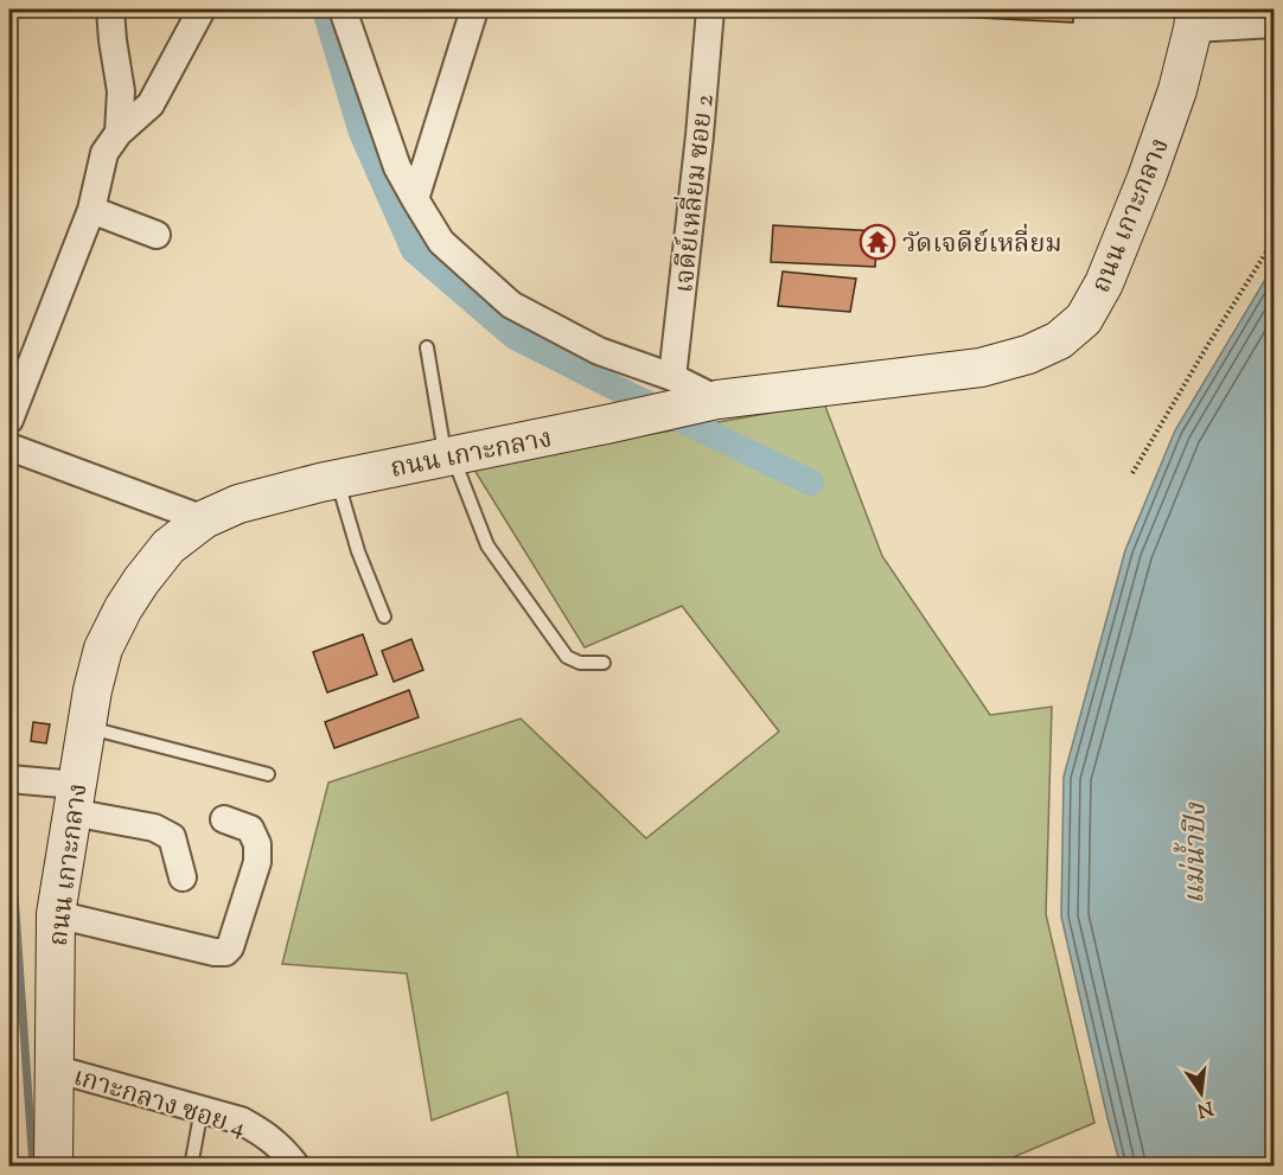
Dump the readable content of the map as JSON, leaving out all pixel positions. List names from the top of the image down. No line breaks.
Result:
{"streets":{"street":["เจดีย์เหลี่ยม ซอย 2","ถนน เกาะกลาง","เกาะกลาง ซอย 4"]},"crossings":[["ถนน เกาะกลาง","เกาะกลาง ซอย 4"]],"water":["แม่น้ำปิง"],"places":{"temple":["วัดเจดีย์เหลี่ยม"]},"north":"bottom"}
